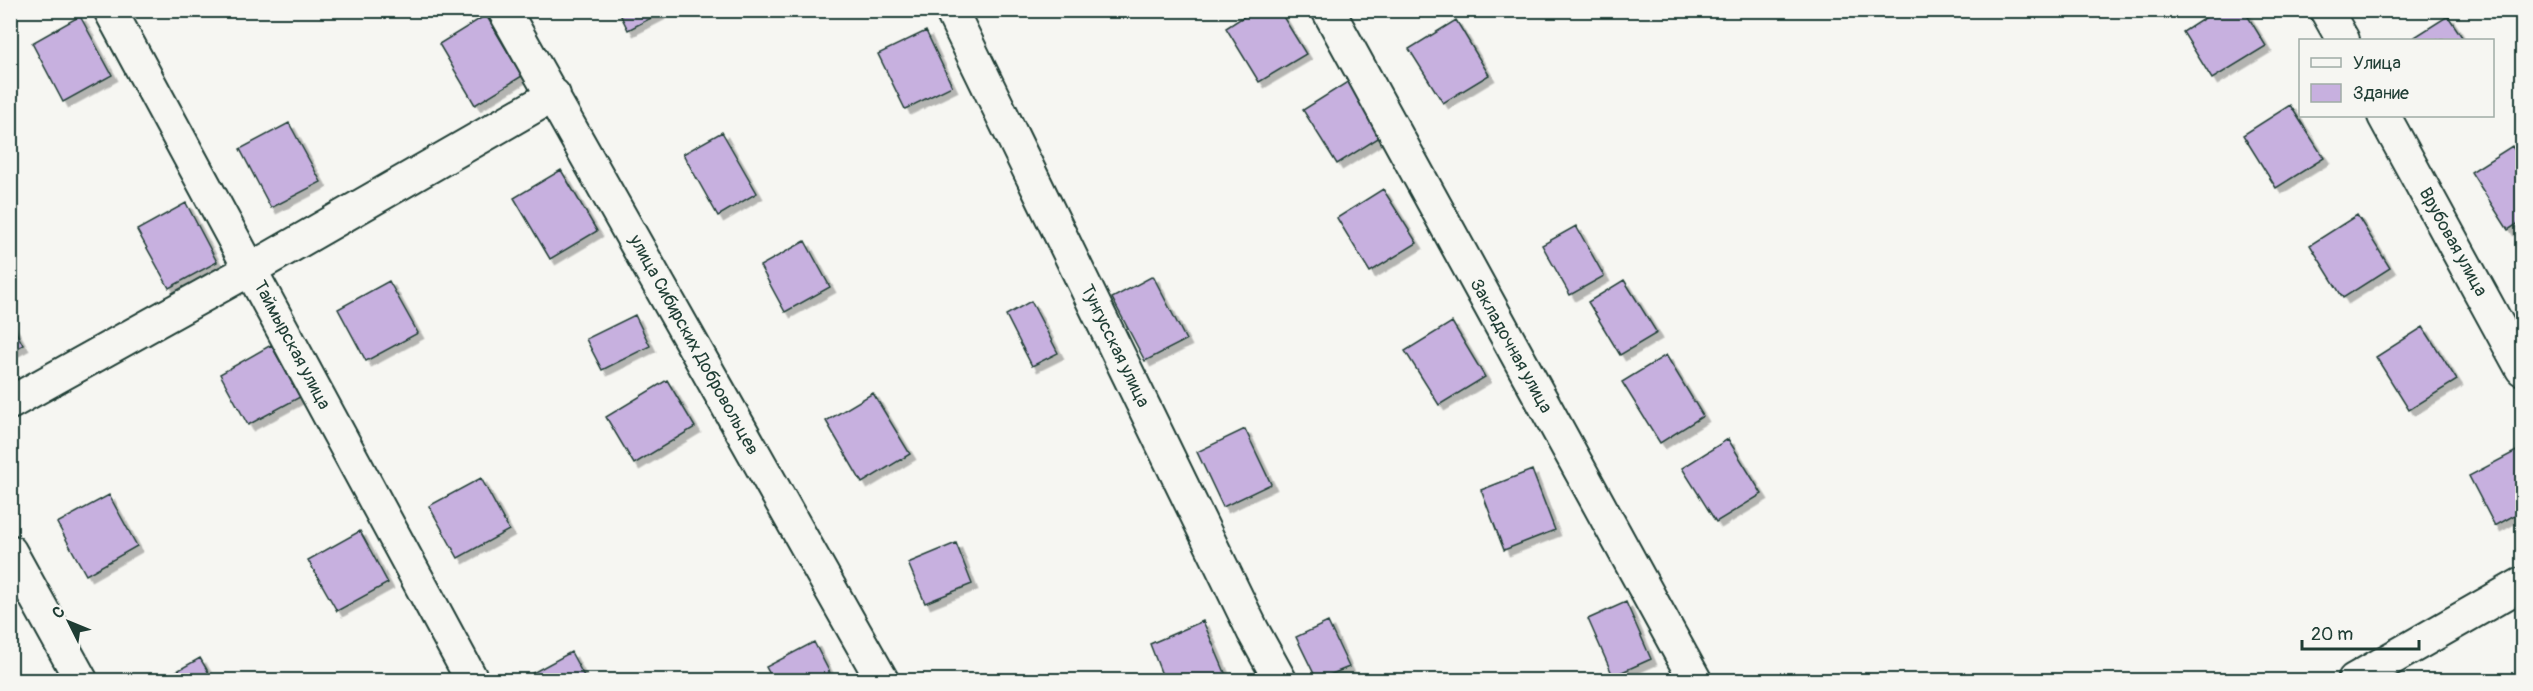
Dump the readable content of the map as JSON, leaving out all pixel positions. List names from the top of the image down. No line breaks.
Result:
{"streets":{"street":["Врубовая улица","Таймырская улица","улица Сибирских Добровольцев","Тунгусская улица","Закладочная улица"]},"legend":["Улица","Здание"],"scale_bar":"20 m","north":"top left"}
